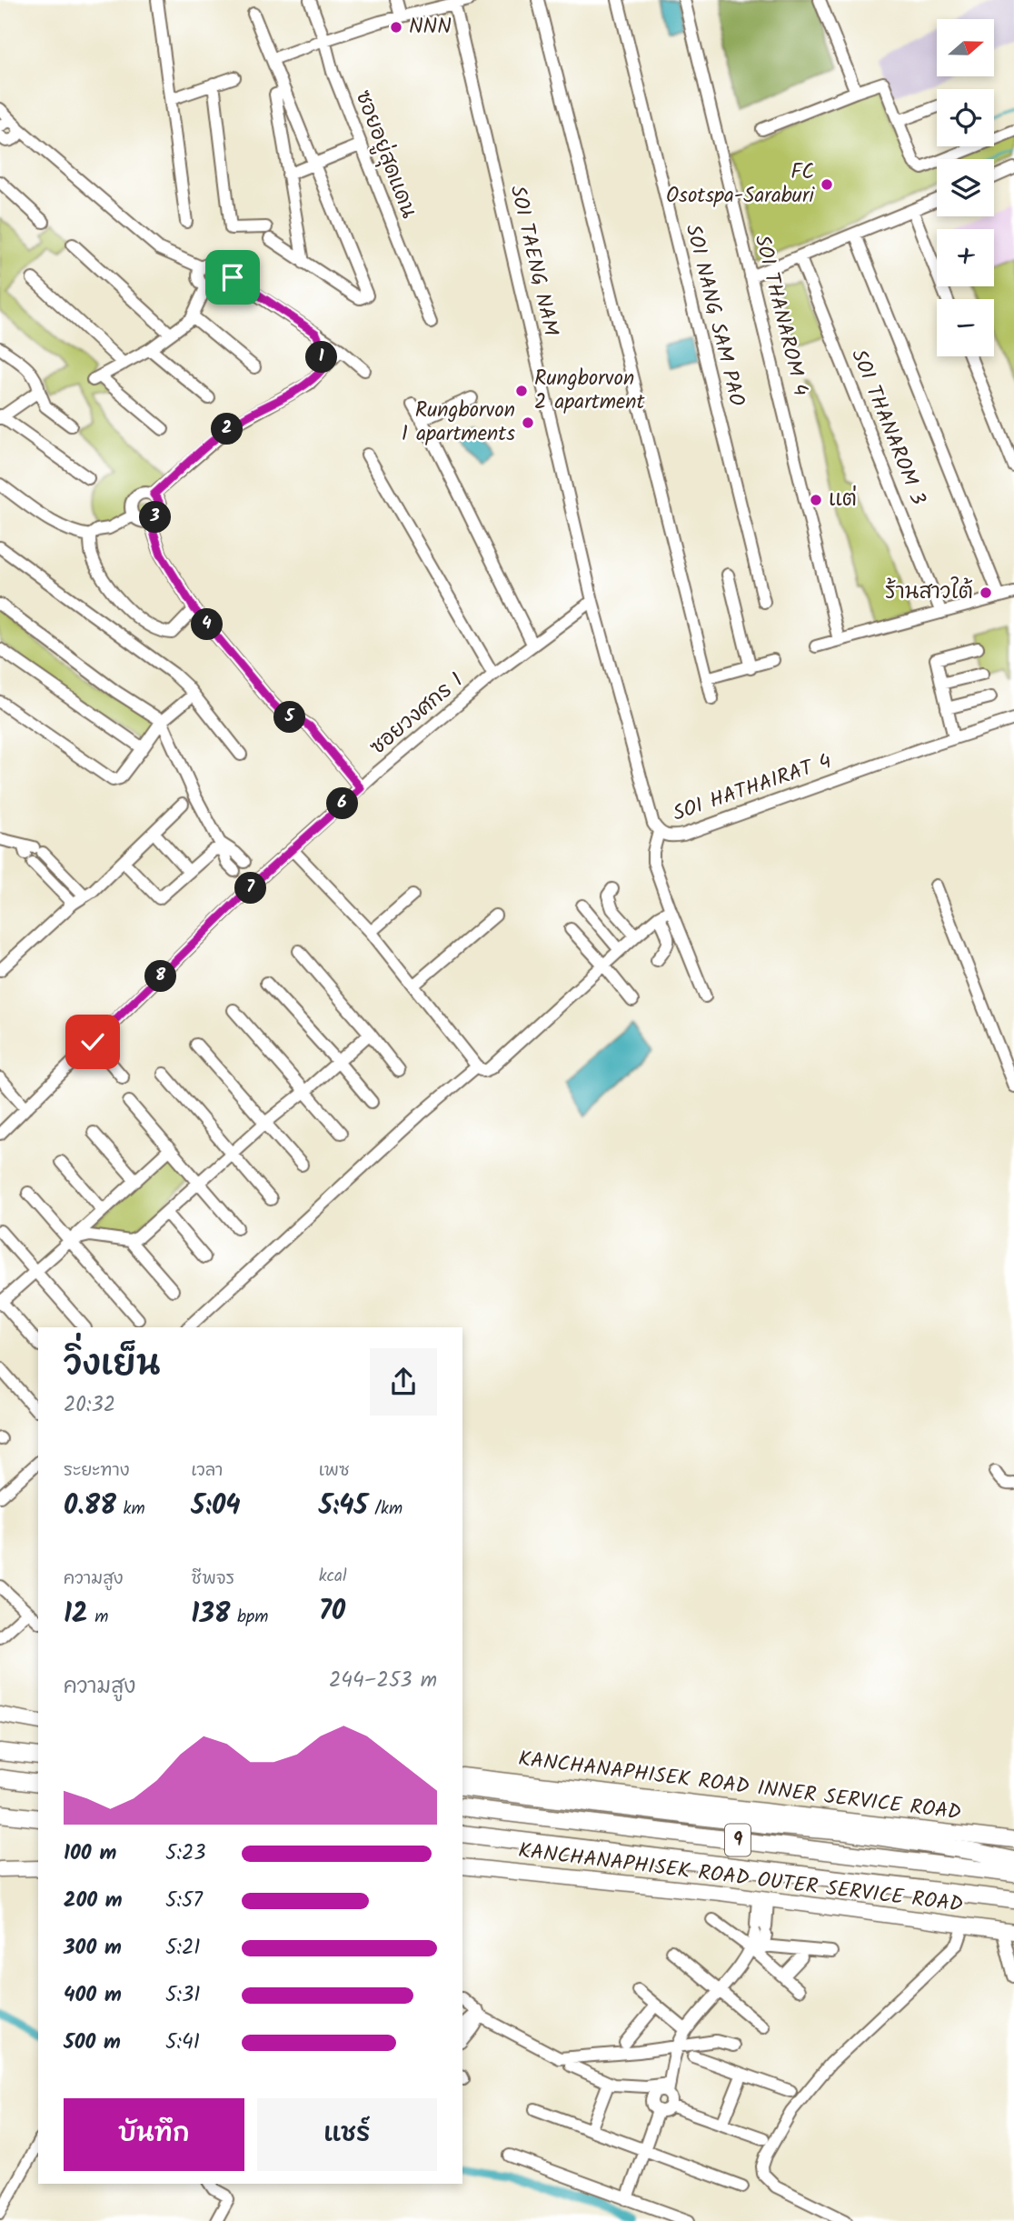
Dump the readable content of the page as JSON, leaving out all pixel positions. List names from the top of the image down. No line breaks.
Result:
{"streets":{"highway":["9"],"main road":["KANCHANAPHISEK ROAD INNER SERVICE ROAD","KANCHANAPHISEK ROAD OUTER SERVICE ROAD"],"street":["ซอยอยู่สุดแดน","SOI TAENG NAM","SOI NANG SAM PAO","SOI THANAROM 4","SOI THANAROM 3","ซอยวงศกร 1","SOI HATHAIRAT 4"]},"crossings":[["SOI TAENG NAM","ซอยวงศกร 1"],["SOI TAENG NAM","SOI HATHAIRAT 4"],["ซอยวงศกร 1","SOI HATHAIRAT 4"]],"places":["NNN","FC Osotspa-Saraburi","Rungborvon 2 apartment","Rungborvon 1 apartments","แต่","ร้านสาวใต้"],"north":"right","page":{"map_buttons":["+","−"],"pins":["1","2","3","4","5","6","7","8"],"heading":["วิ่งเย็น","20:32"],"stats":[["ระยะทาง","0.88 km"],["เวลา","5:04"],["เพซ","5:45 /km"],["ความสูง","12 m"],["ชีพจร","138 bpm"],["kcal","70"]],"chart":["ความสูง","244–253 m"],"list":[{"name":"100 m","note":"5:23"},{"name":"200 m","note":"5:57"},{"name":"300 m","note":"5:21"},{"name":"400 m","note":"5:31"},{"name":"500 m","note":"5:41"}],"buttons":["บันทึก","แชร์"]}}
